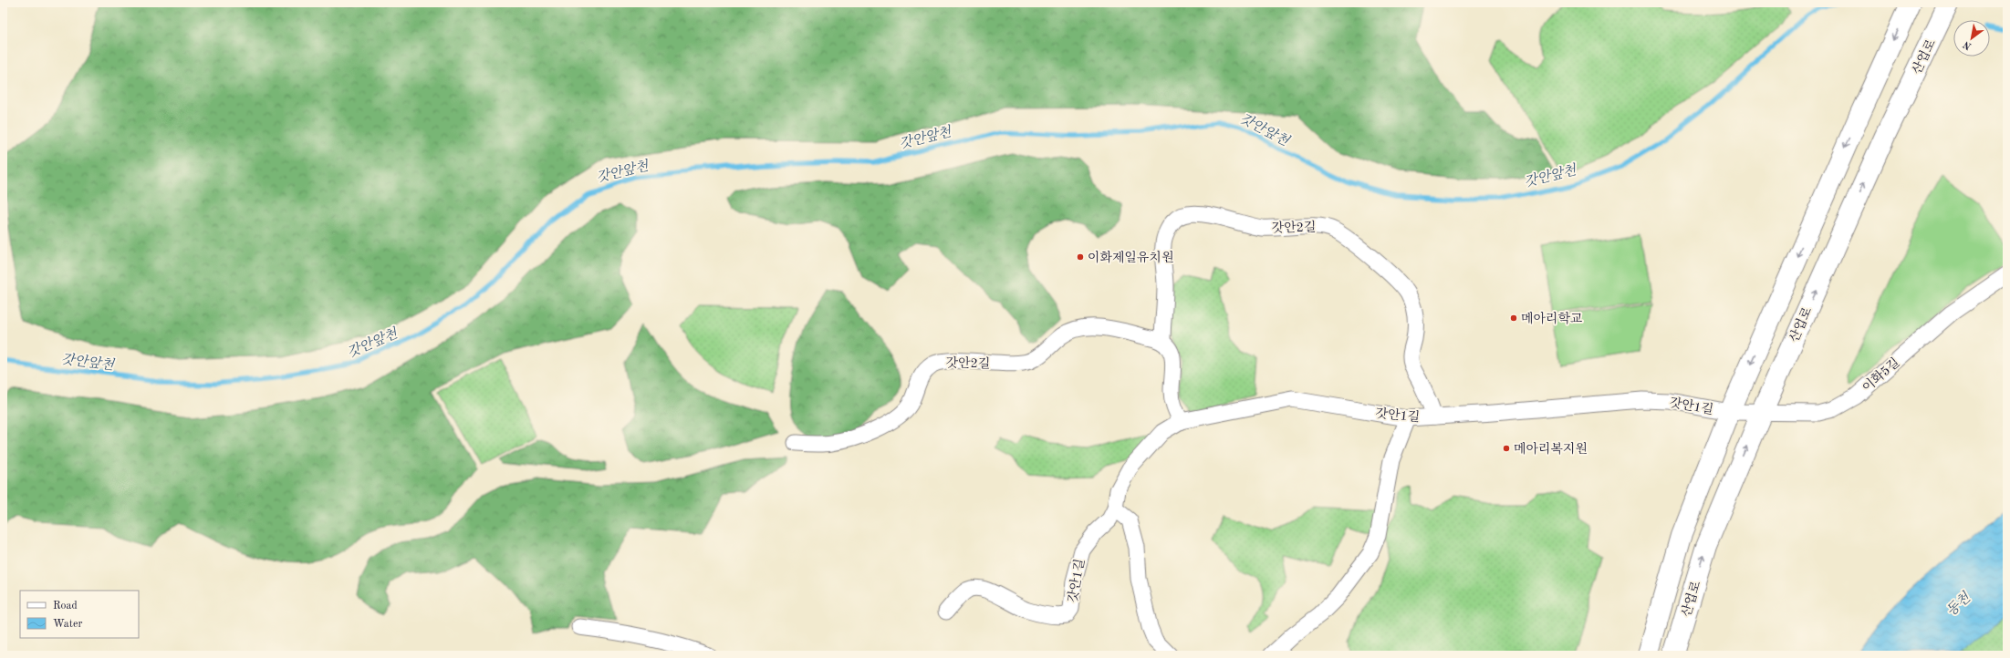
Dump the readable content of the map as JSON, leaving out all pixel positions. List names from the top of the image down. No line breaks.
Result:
{"streets":{"main road":["산업로"],"street":["갓안2길","이화5길","갓안1길"]},"crossings":[["산업로","이화5길"],["산업로","갓안1길"],["갓안2길","갓안1길"],["이화5길","갓안1길"]],"water":["갓안앞천","동천"],"places":["이화제일유치원","메아리학교","메아리복지원"],"legend":["Road","Water"],"north":"bottom left"}
